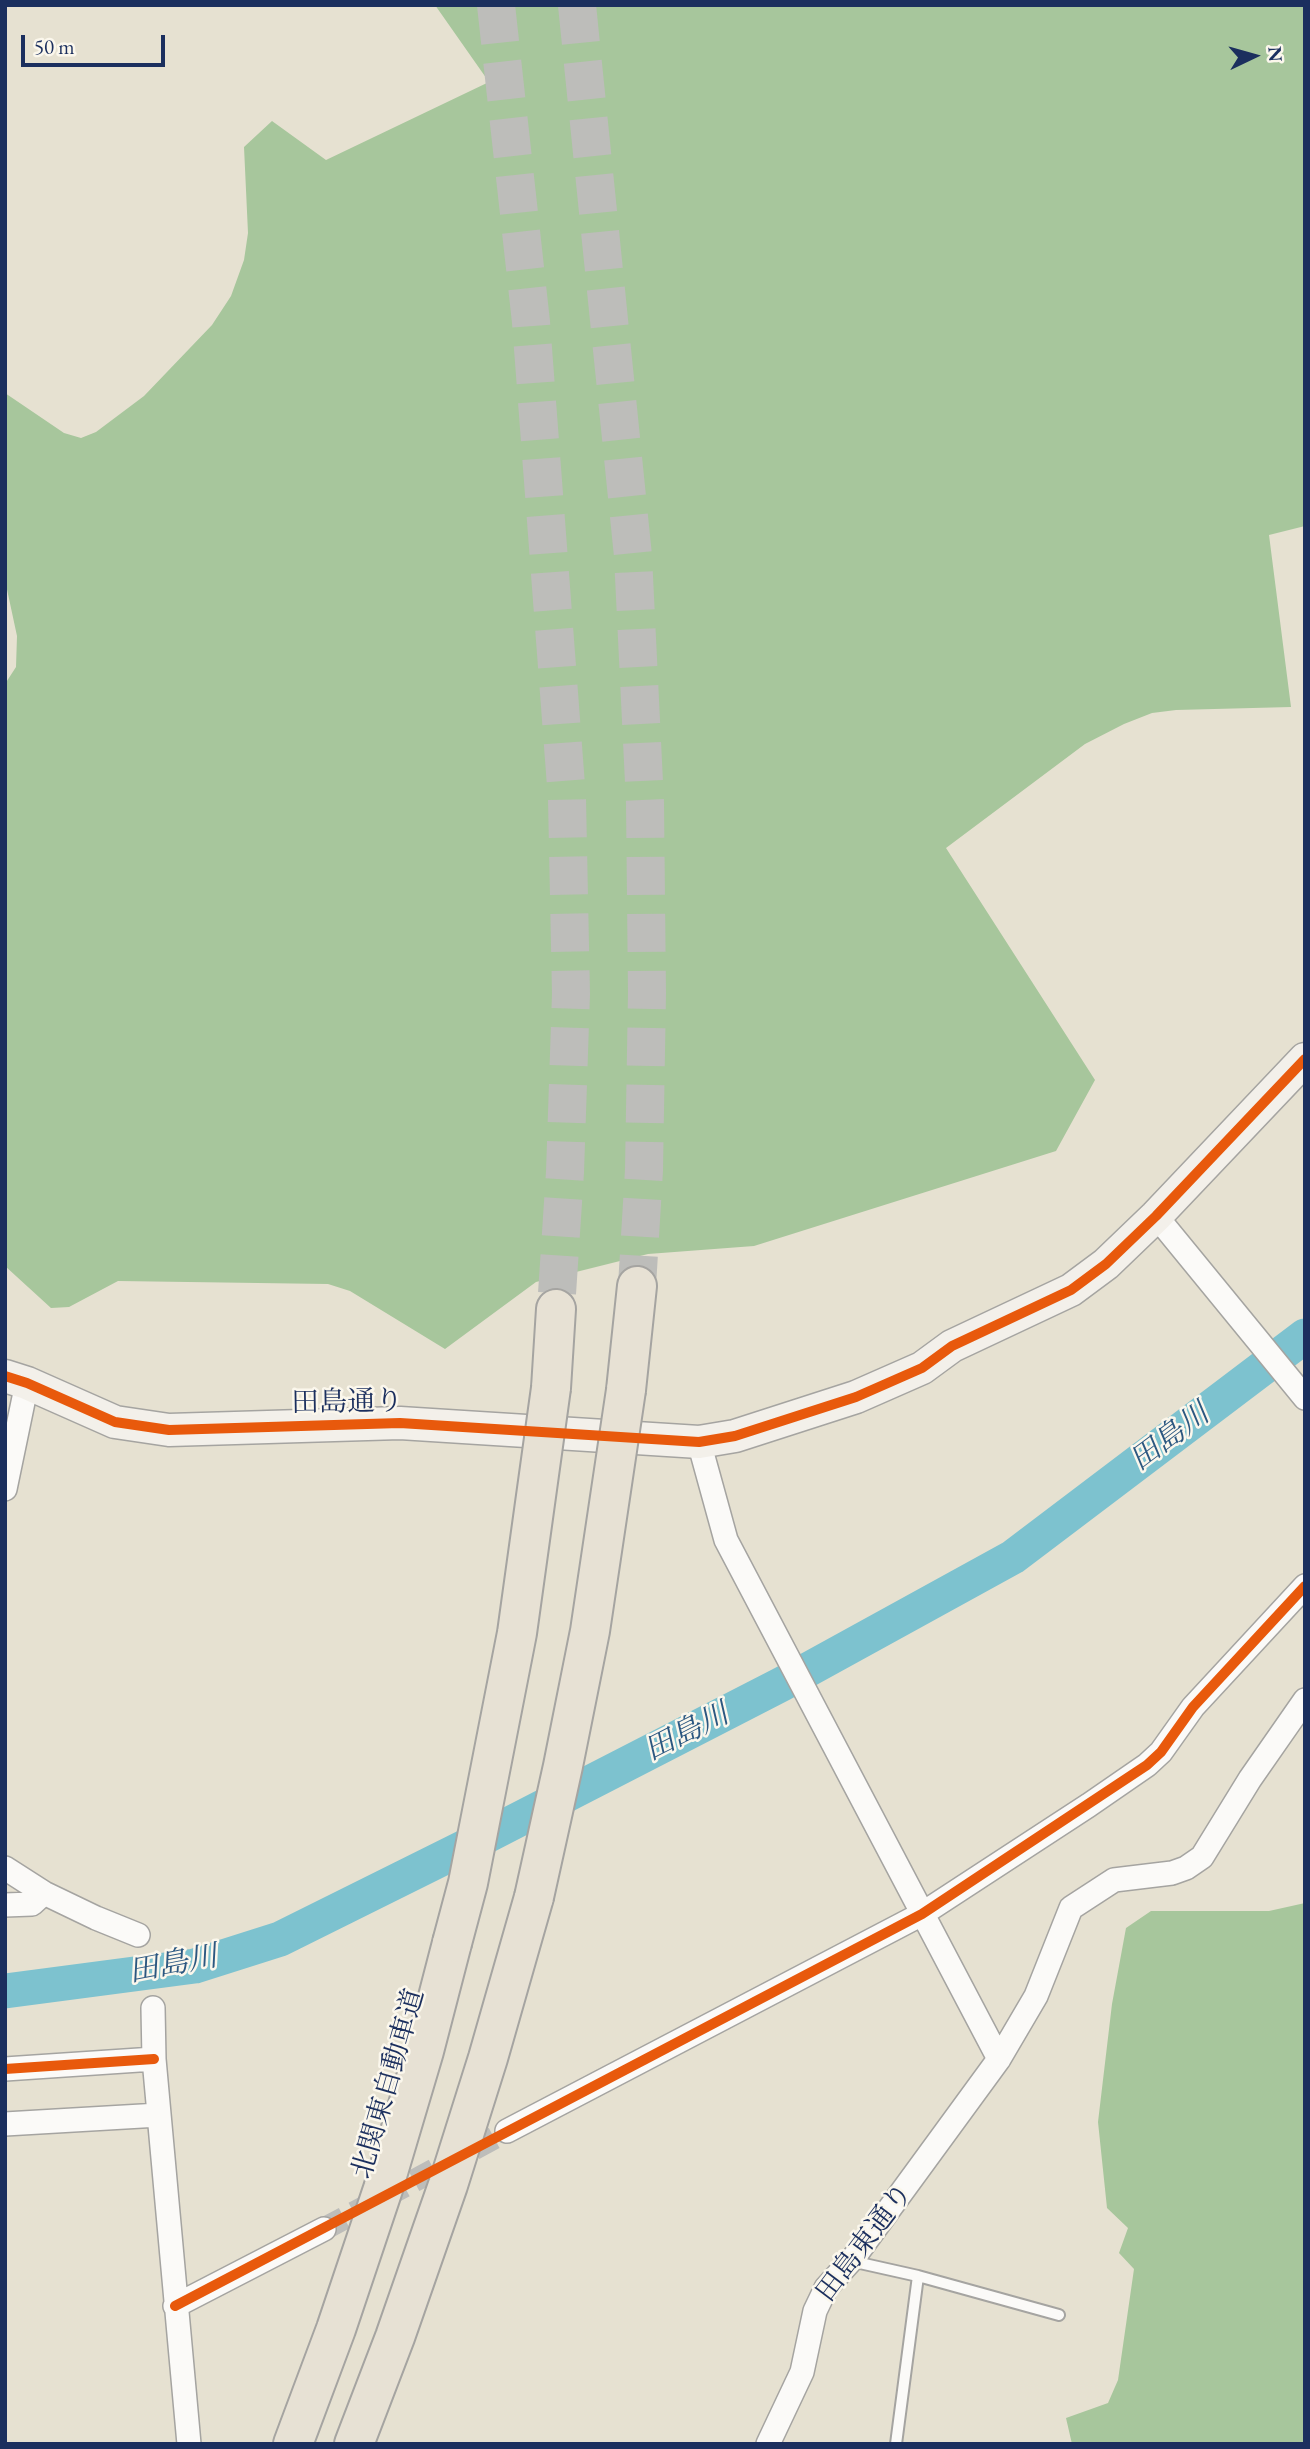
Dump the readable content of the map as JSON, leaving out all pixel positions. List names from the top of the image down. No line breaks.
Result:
{"streets":{"highway":["北関東自動車道"],"street":["田島通り","田島東通り"]},"water":["田島川"],"scale_bar":"50 m","north":"right"}
